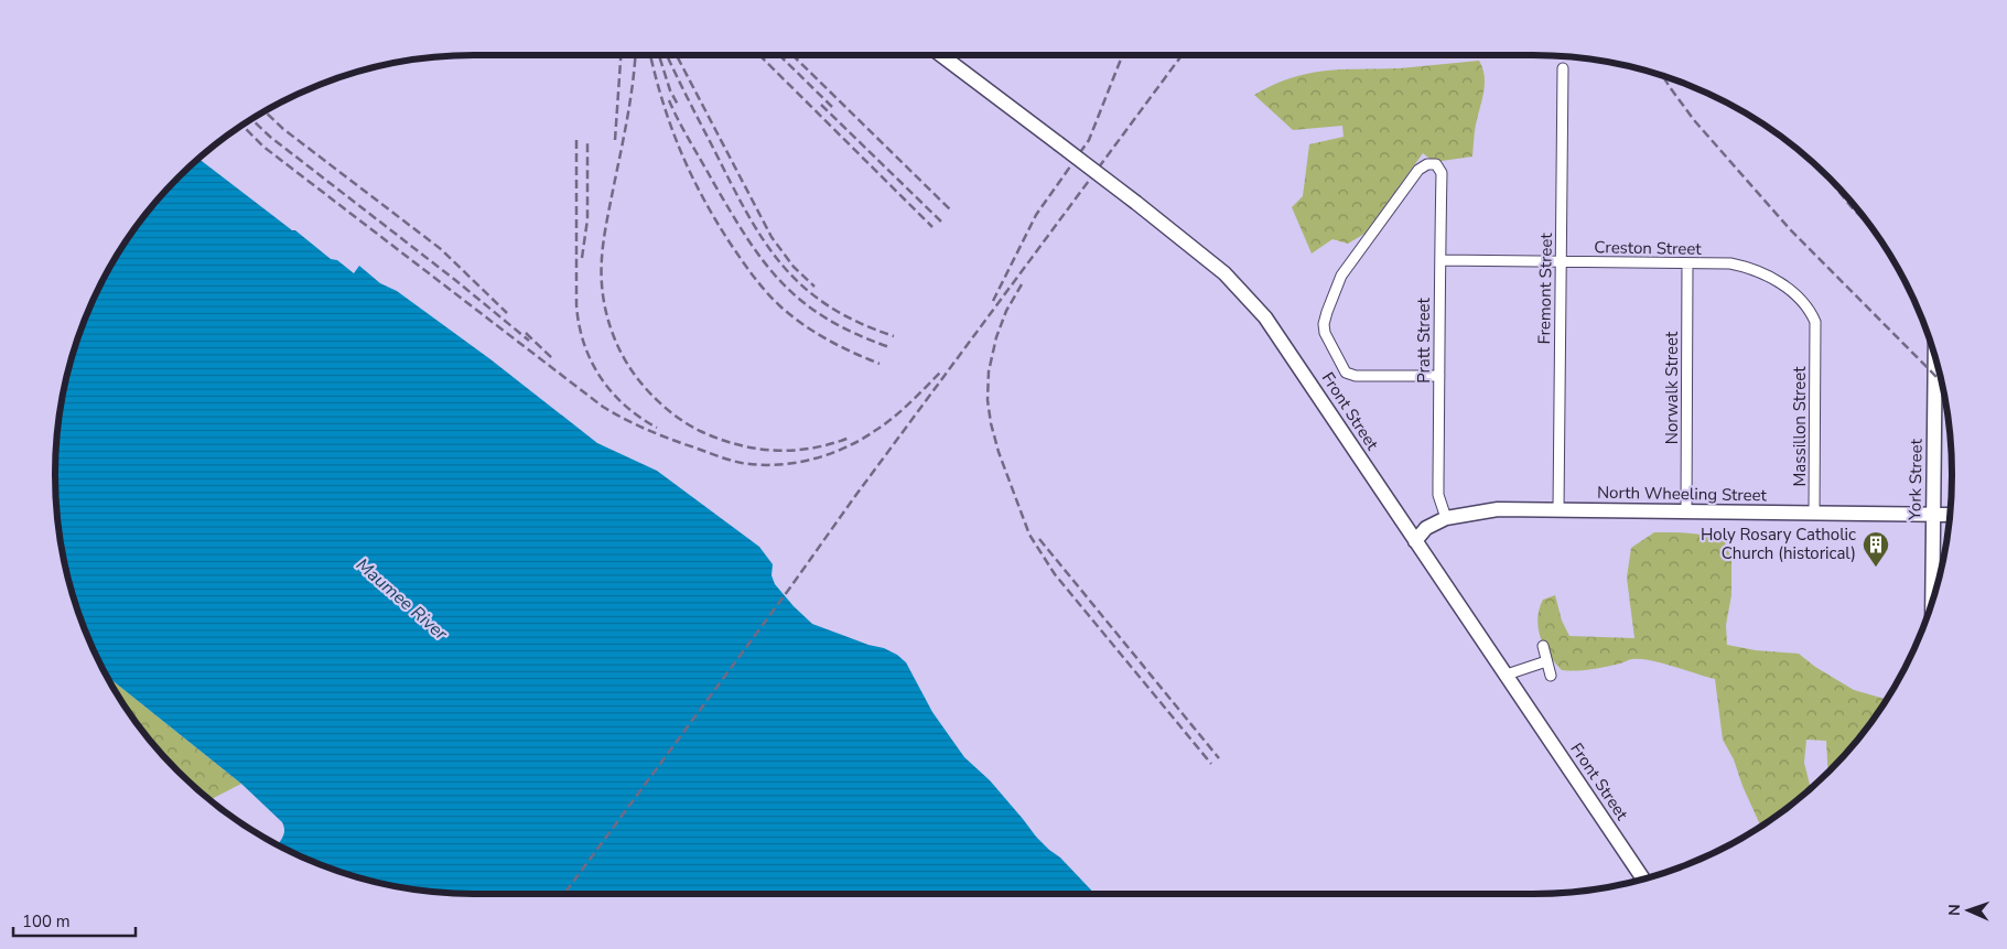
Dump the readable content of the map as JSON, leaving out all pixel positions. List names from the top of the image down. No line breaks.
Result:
{"streets":{"street":["Creston Street","Fremont Street","Pratt Street","Norwalk Street","Front Street","Massillon Street","York Street","North Wheeling Street"]},"crossings":[["Creston Street","Fremont Street"],["Creston Street","Pratt Street"],["Creston Street","Norwalk Street"],["Creston Street","Massillon Street"],["Fremont Street","North Wheeling Street"],["Pratt Street","North Wheeling Street"],["Norwalk Street","North Wheeling Street"],["Front Street","North Wheeling Street"],["Massillon Street","North Wheeling Street"],["York Street","North Wheeling Street"]],"water":["Maumee River"],"places":{"building":["Holy Rosary Catholic Church (historical)"]},"scale_bar":"100 m","north":"left"}
